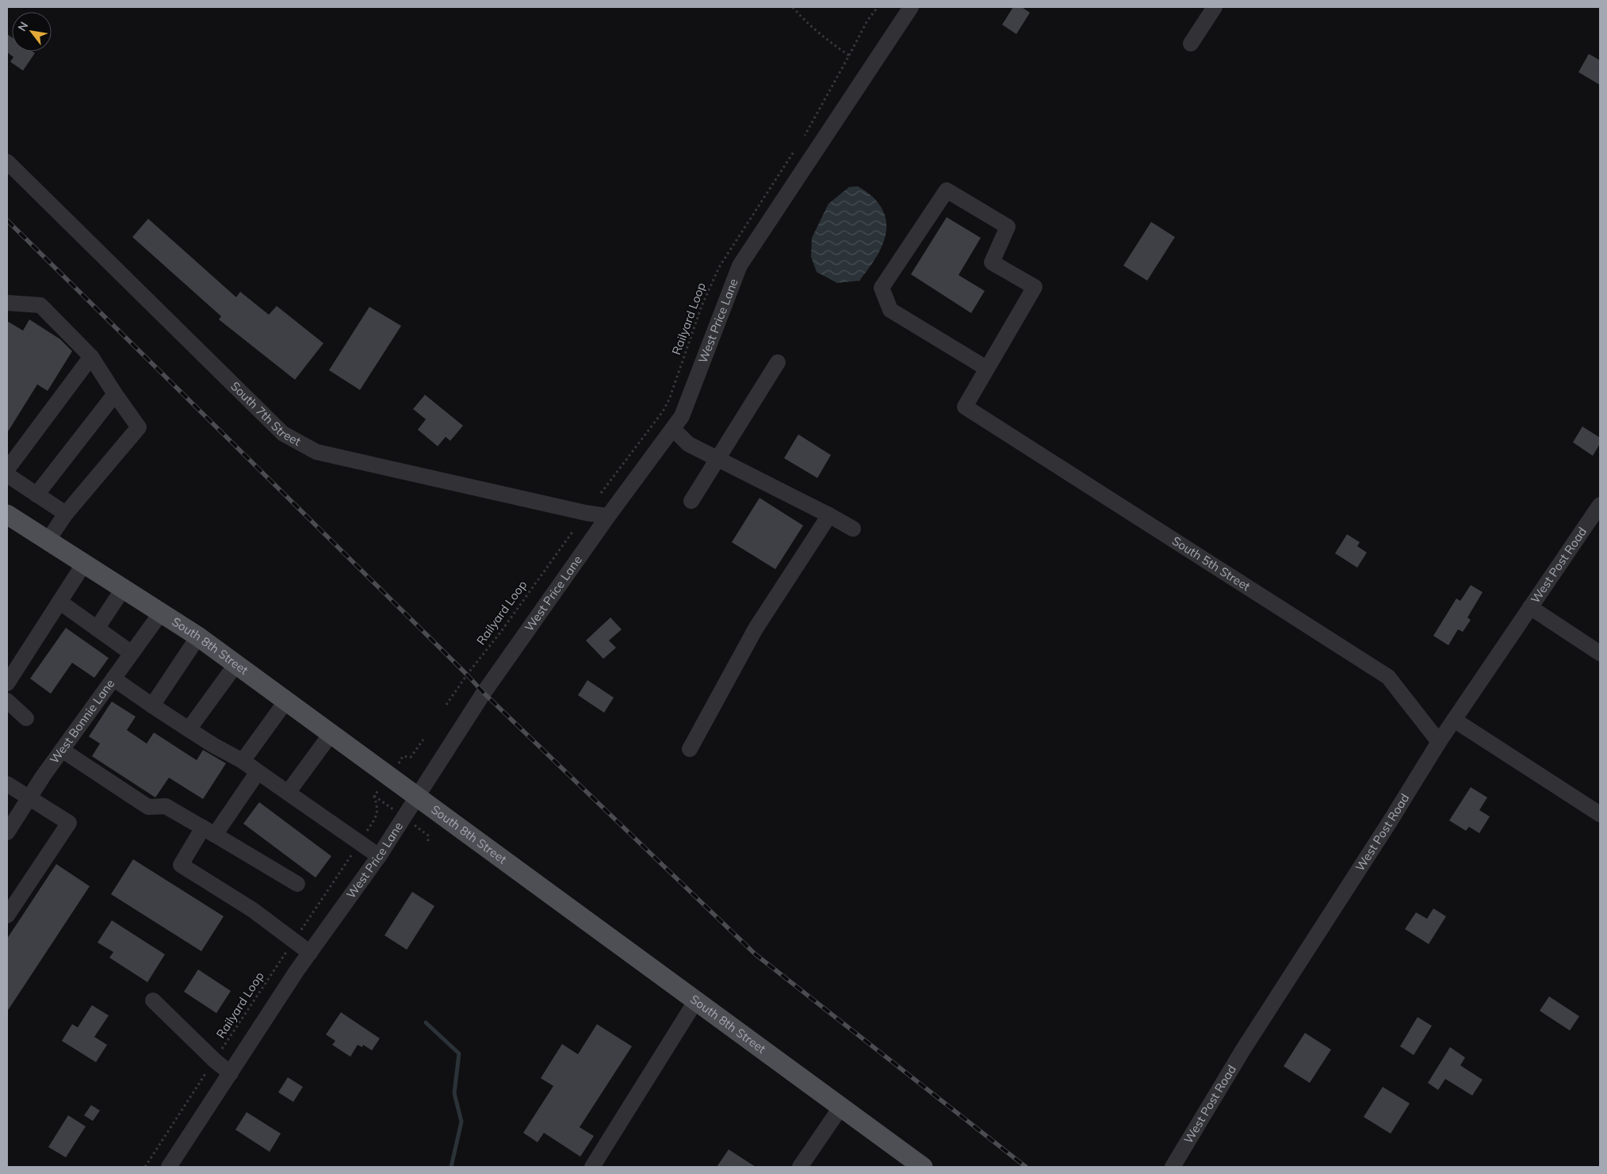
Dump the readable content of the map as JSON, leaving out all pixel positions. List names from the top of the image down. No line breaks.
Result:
{"streets":{"main road":["South 8th Street"],"street":["West Price Lane","South 7th Street","South 5th Street","West Post Road","West Bonnie Lane"],"path":["Railyard Loop"]},"crossings":[["West Price Lane","South 7th Street"],["West Price Lane","South 8th Street"],["South 5th Street","West Post Road"],["South 8th Street","West Bonnie Lane"]],"north":"top left"}
